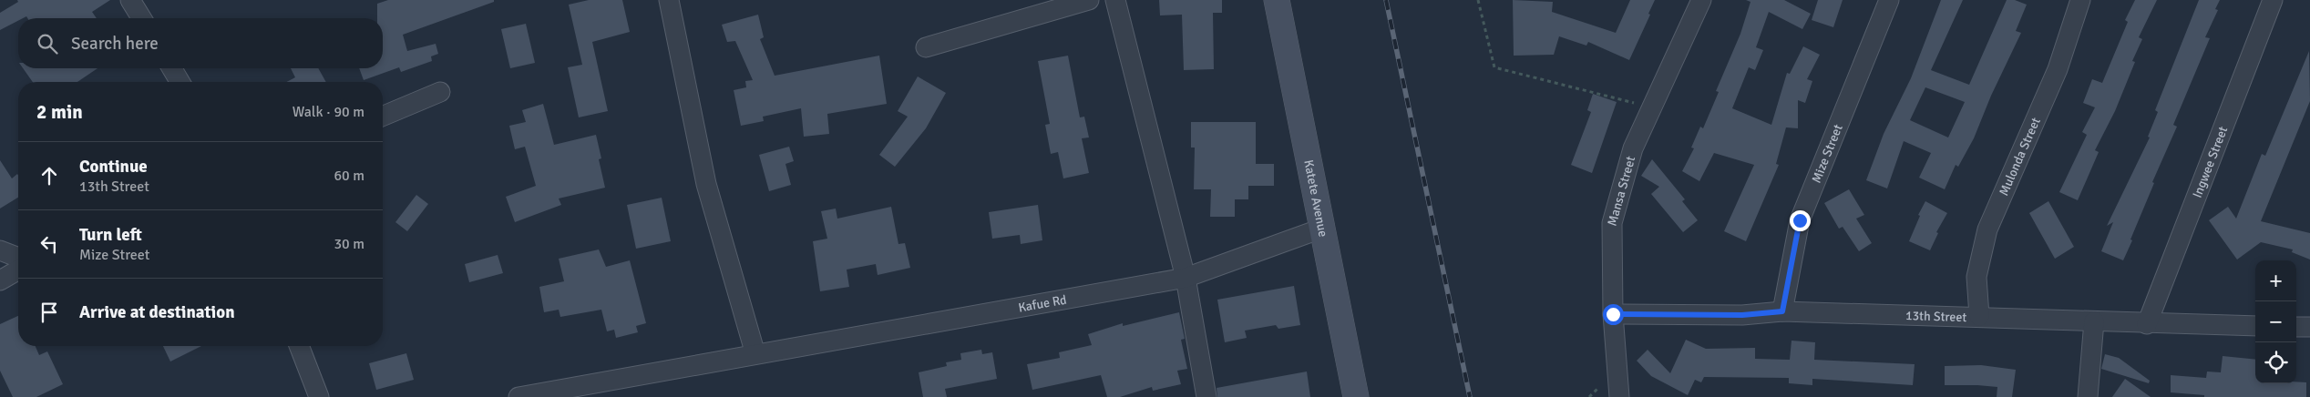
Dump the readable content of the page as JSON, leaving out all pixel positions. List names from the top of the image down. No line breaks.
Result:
{"streets":{"street":["Mize Street","Mulonda Street","Ingwee Street","Mansa Street","Katete Avenue","Kafue Rd","13th Street"]},"crossings":[["Mize Street","13th Street"],["Mulonda Street","13th Street"],["Ingwee Street","13th Street"],["Mansa Street","13th Street"],["Katete Avenue","Kafue Rd"]],"page":{"search":"Search here","heading":["2 min","Walk · 90 m"],"list":[["Continue","13th Street","60 m"],["Turn left","Mize Street","30 m"],"Arrive at destination"],"map_buttons":["+","−"]}}
